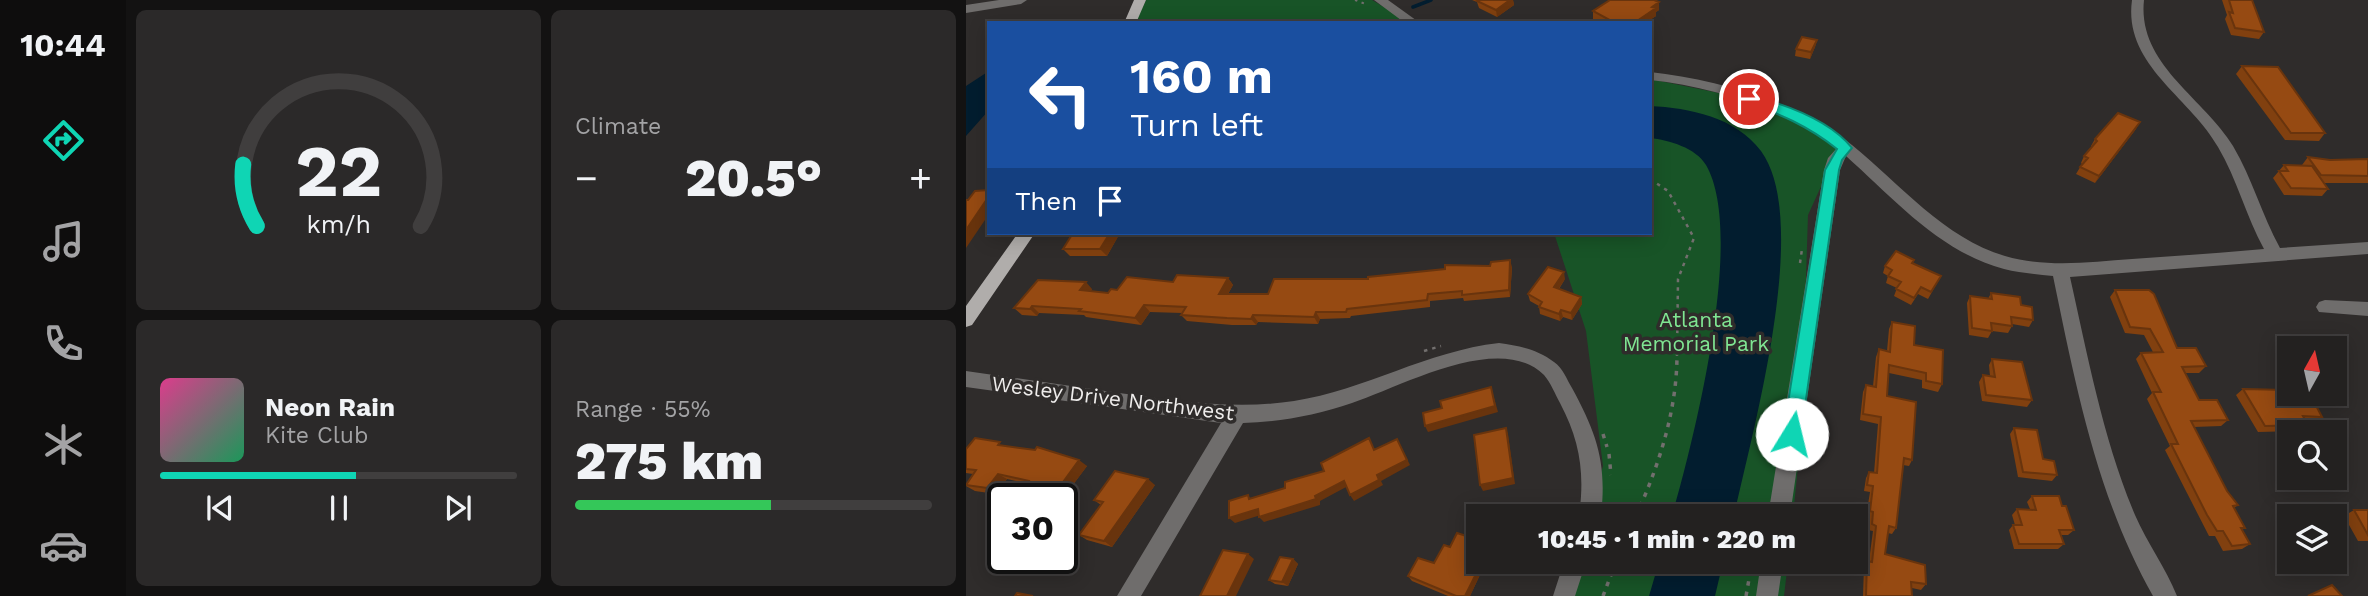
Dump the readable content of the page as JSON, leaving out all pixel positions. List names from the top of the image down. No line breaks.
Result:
{"streets":{"street":["Wesley Drive Northwest"]},"parks":["Atlanta Memorial Park"],"north":"top","page":{"tabs":"10:44","tile":["Climate",["Range · 55%","275 km"]],"turn":["160 m","Turn left"],"heat":["−","20.5°","+"],"then":"Then","song":["Neon Rain","Kite Club"],"limit":"30","trip":"10:45 · 1 min · 220 m","gauge":["22","km/h"]}}
